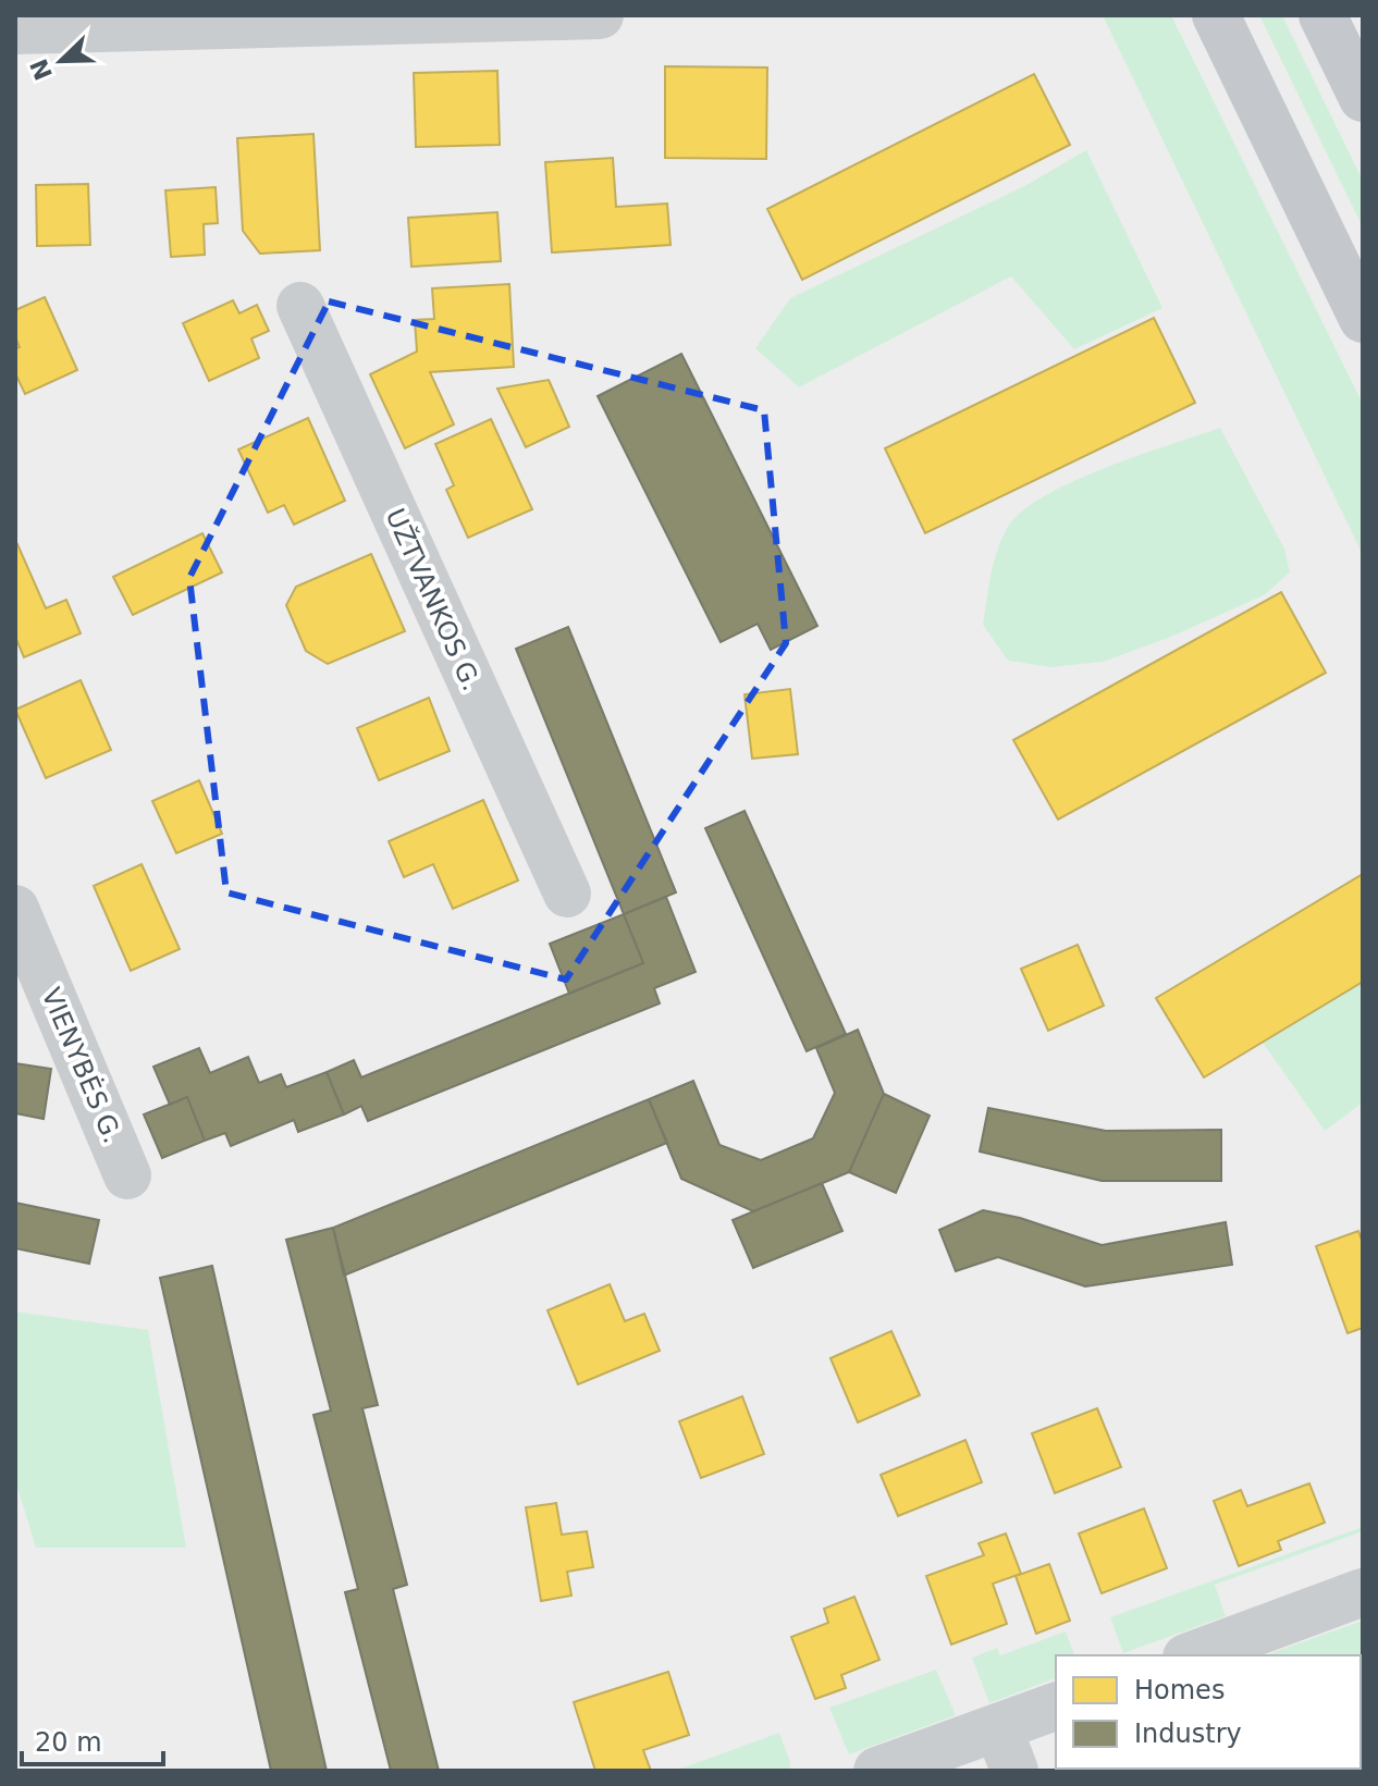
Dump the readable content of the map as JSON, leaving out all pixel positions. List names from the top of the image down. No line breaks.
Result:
{"streets":{"street":["UŽTVANKOS G.","VIENYBĖS G."]},"legend":["Homes","Industry"],"scale_bar":"20 m","north":"bottom left"}
